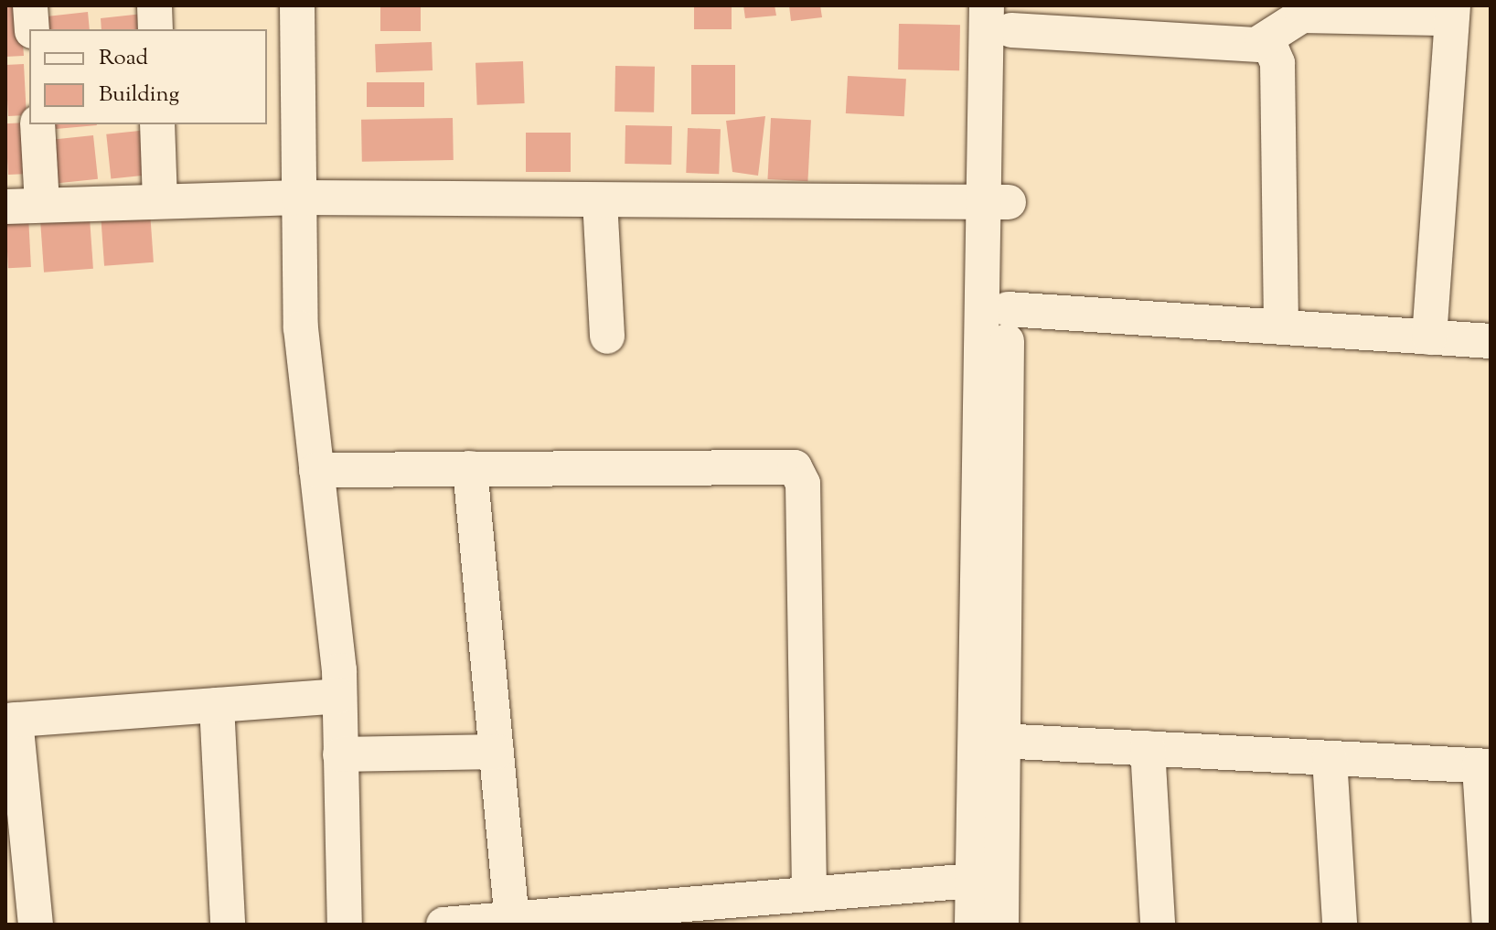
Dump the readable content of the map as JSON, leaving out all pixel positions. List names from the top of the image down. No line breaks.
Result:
{"legend":["Road","Building"]}
